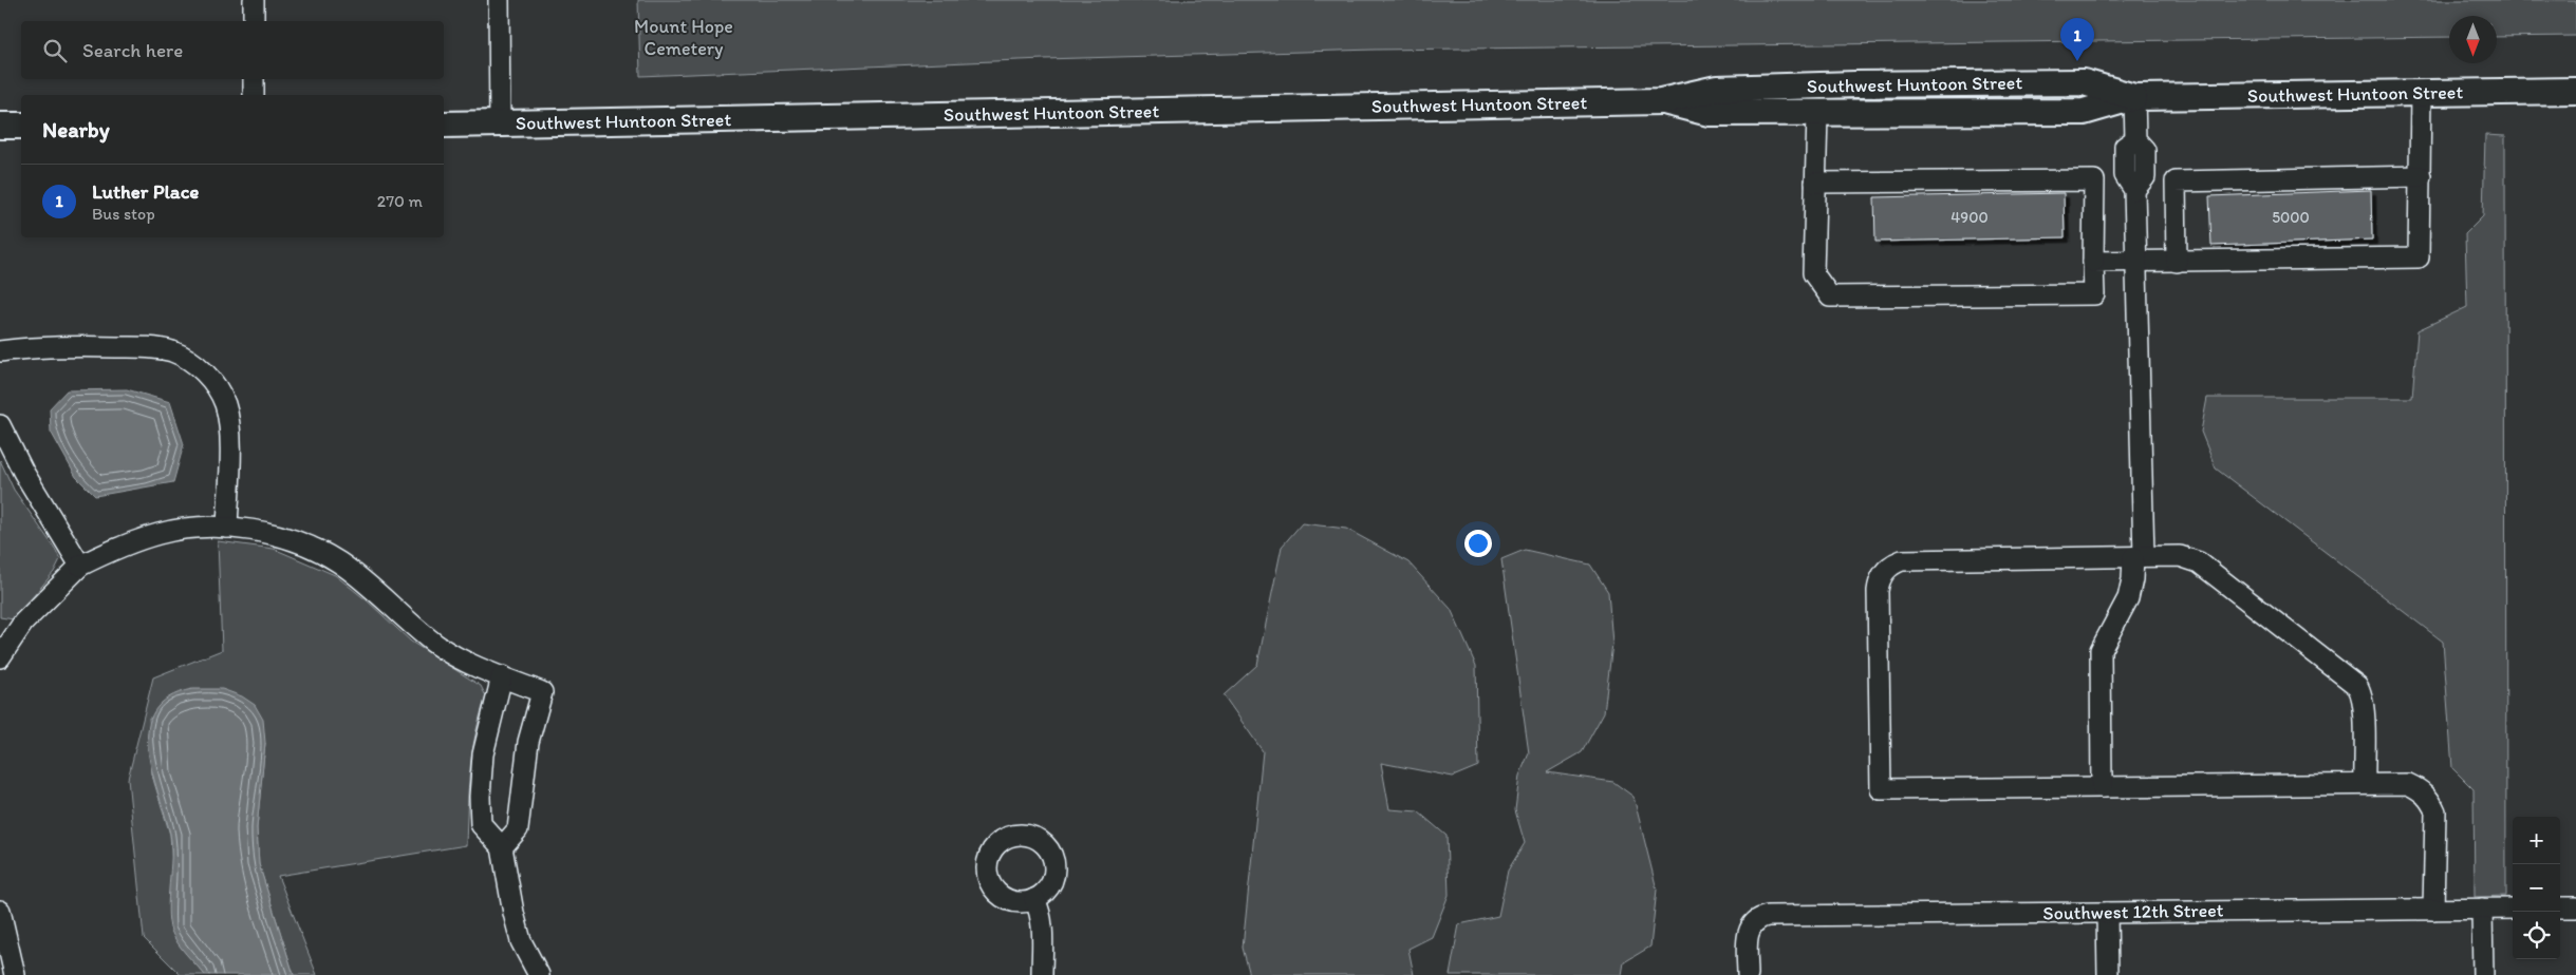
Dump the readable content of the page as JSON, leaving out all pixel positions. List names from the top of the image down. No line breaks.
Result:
{"streets":{"main road":["Southwest Huntoon Street"],"street":["Southwest 12th Street"]},"parks":["Mount Hope Cemetery"],"house_numbers":["4900","5000"],"north":"bottom","page":{"pins":"1","search":"Search here","heading":"Nearby","list":[{"mark":"1","name":"Luther Place","note":"Bus stop","value":"270 m"}],"map_buttons":["+","−"]}}
